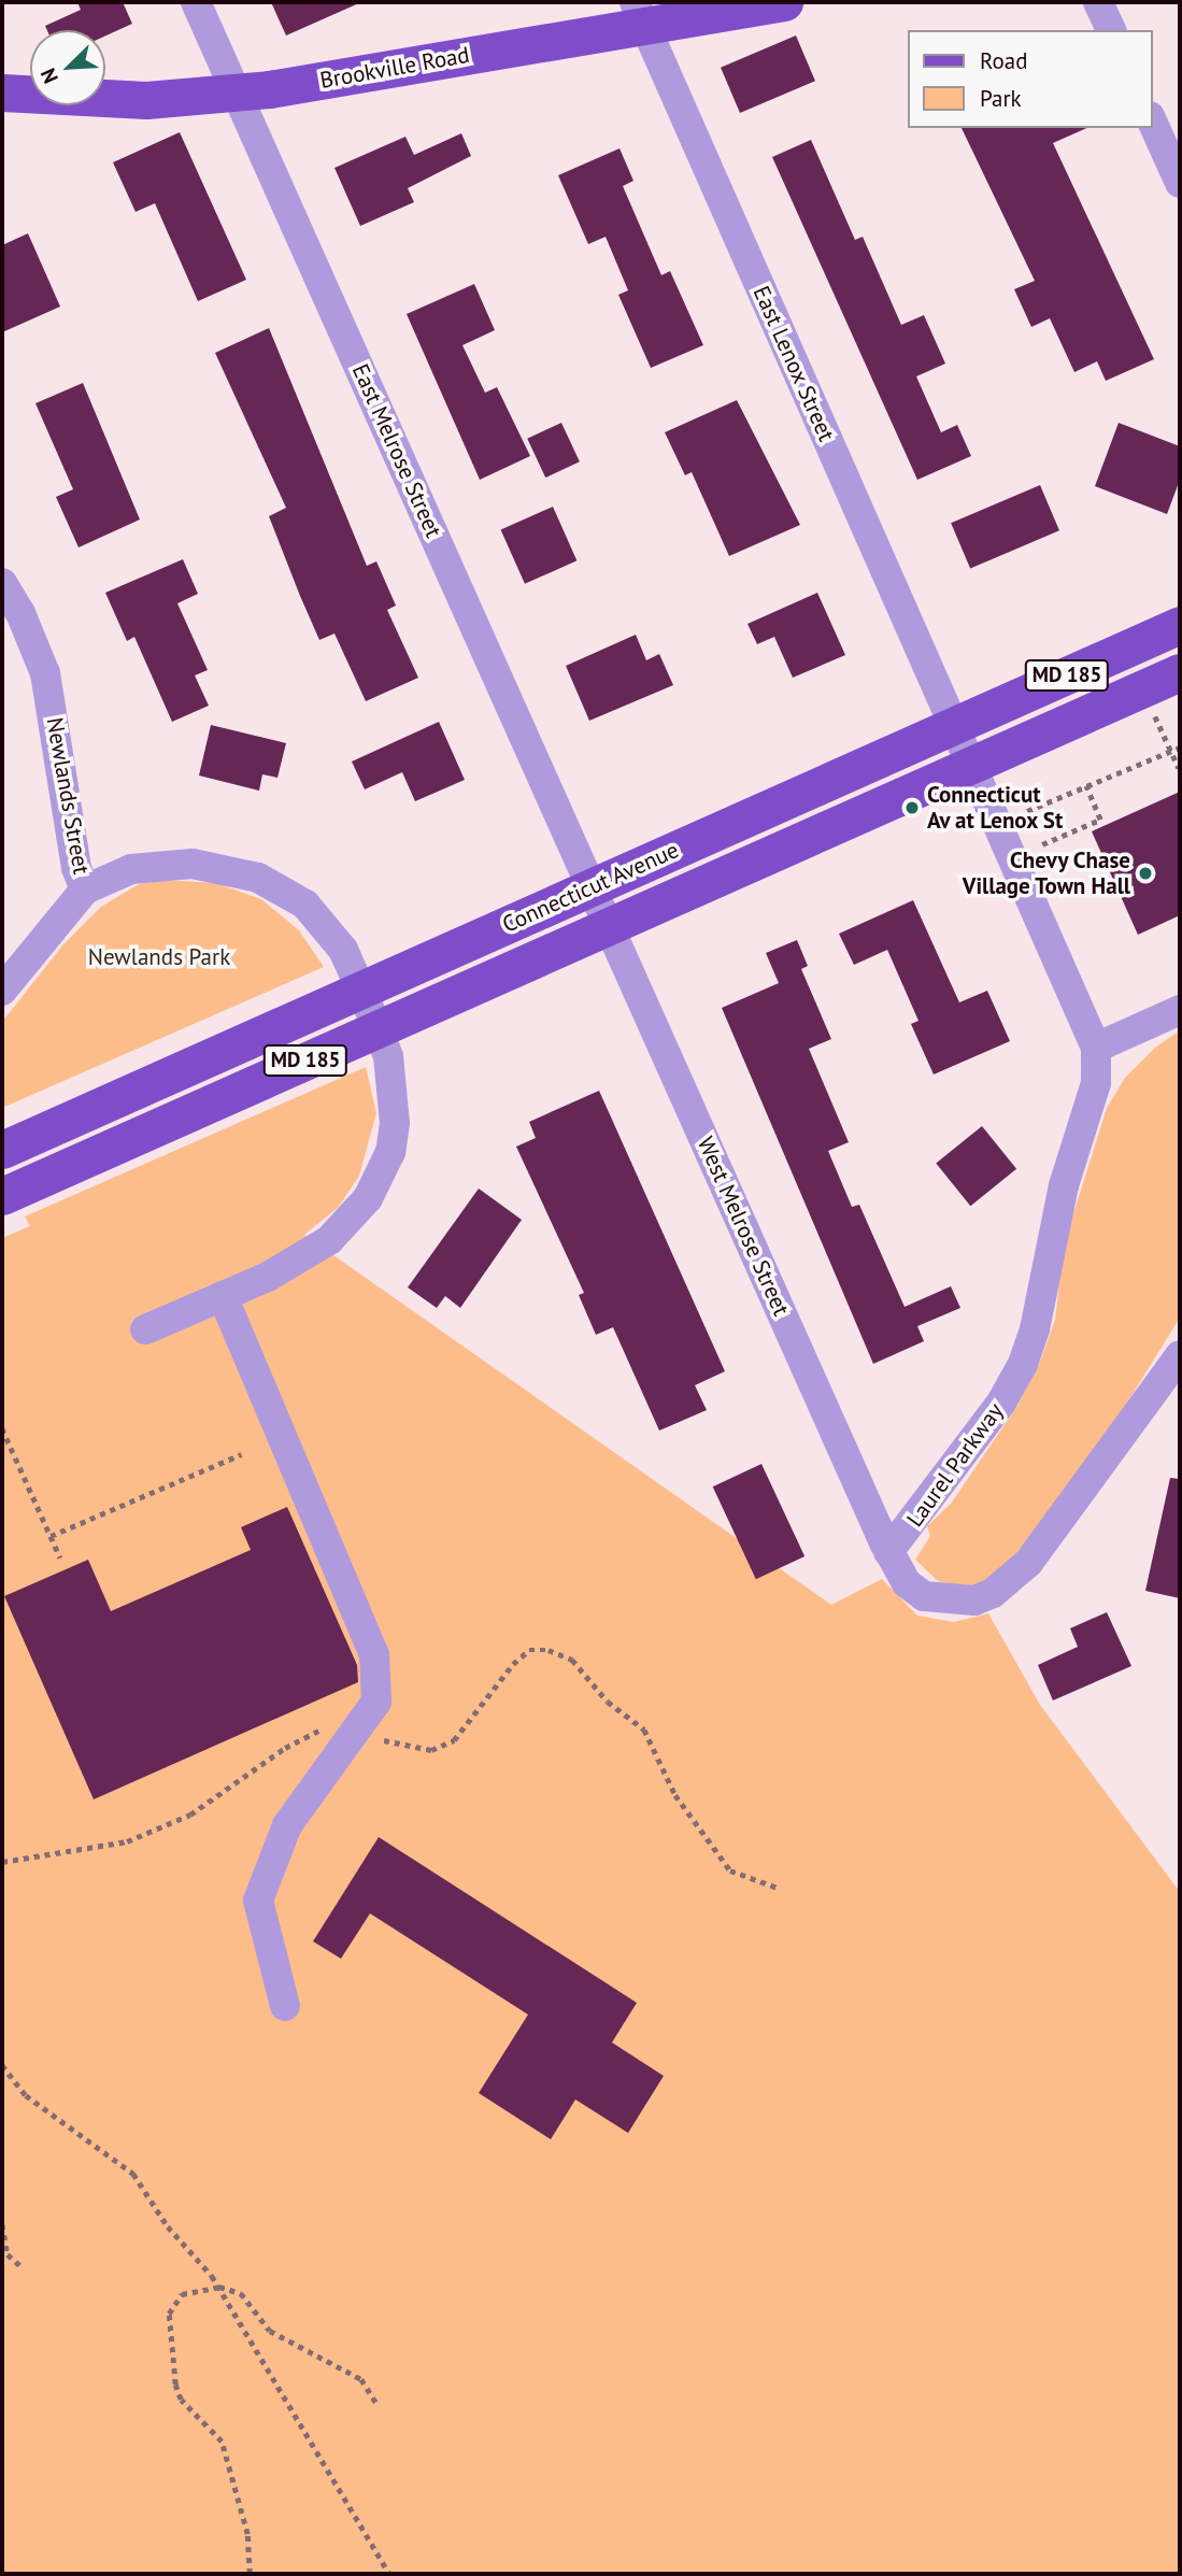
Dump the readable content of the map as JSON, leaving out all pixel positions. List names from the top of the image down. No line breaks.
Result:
{"streets":{"main road":["Brookville Road","MD 185","Connecticut Avenue"],"street":["East Lenox Street","East Melrose Street","Newlands Street","West Melrose Street","Laurel Parkway"]},"crossings":[["Brookville Road","East Lenox Street"],["Brookville Road","East Melrose Street"],["East Lenox Street","Connecticut Avenue"],["East Lenox Street","Laurel Parkway"],["East Melrose Street","Connecticut Avenue"],["East Melrose Street","West Melrose Street"],["Connecticut Avenue","West Melrose Street"],["West Melrose Street","Laurel Parkway"]],"parks":["Newlands Park"],"places":["Connecticut Av at Lenox St","Chevy Chase Village Town Hall"],"legend":["Road","Park"],"north":"bottom left"}
